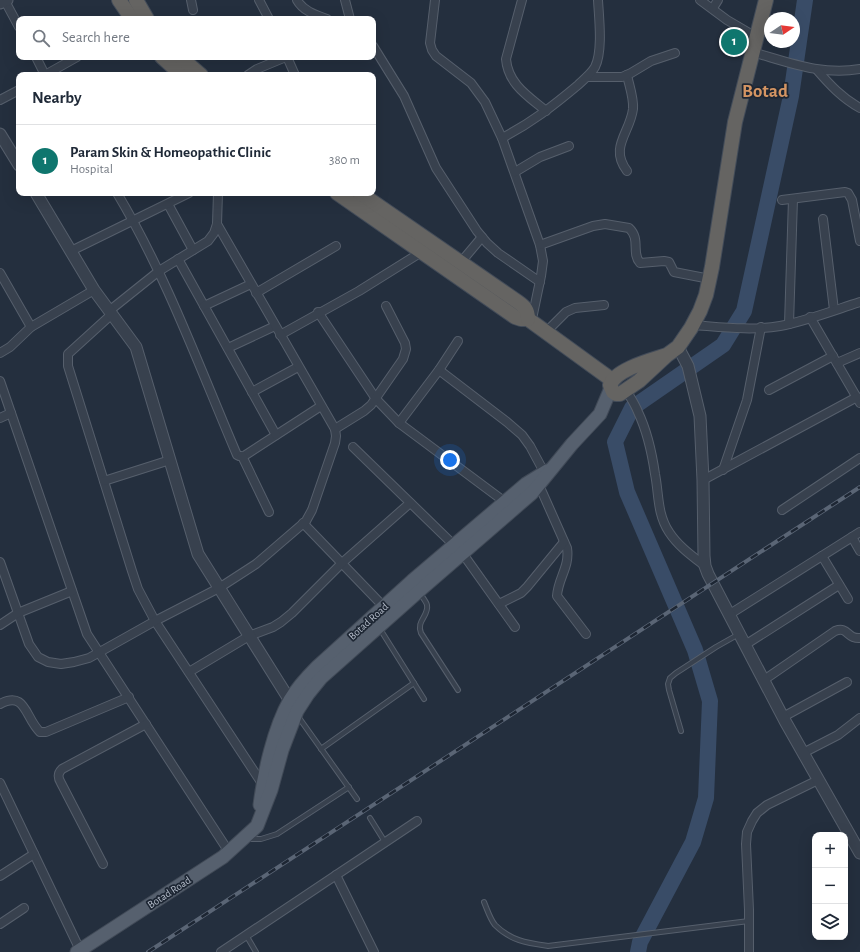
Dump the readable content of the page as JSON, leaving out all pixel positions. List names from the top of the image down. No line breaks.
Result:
{"streets":{"main road":["Botad Road"]},"districts":["Botad"],"north":"right","page":{"search":"Search here","pins":"1","heading":"Nearby","list":[{"mark":"1","name":"Param Skin & Homeopathic Clinic","note":"Hospital","value":"380 m"}],"map_buttons":["+","−"]}}
